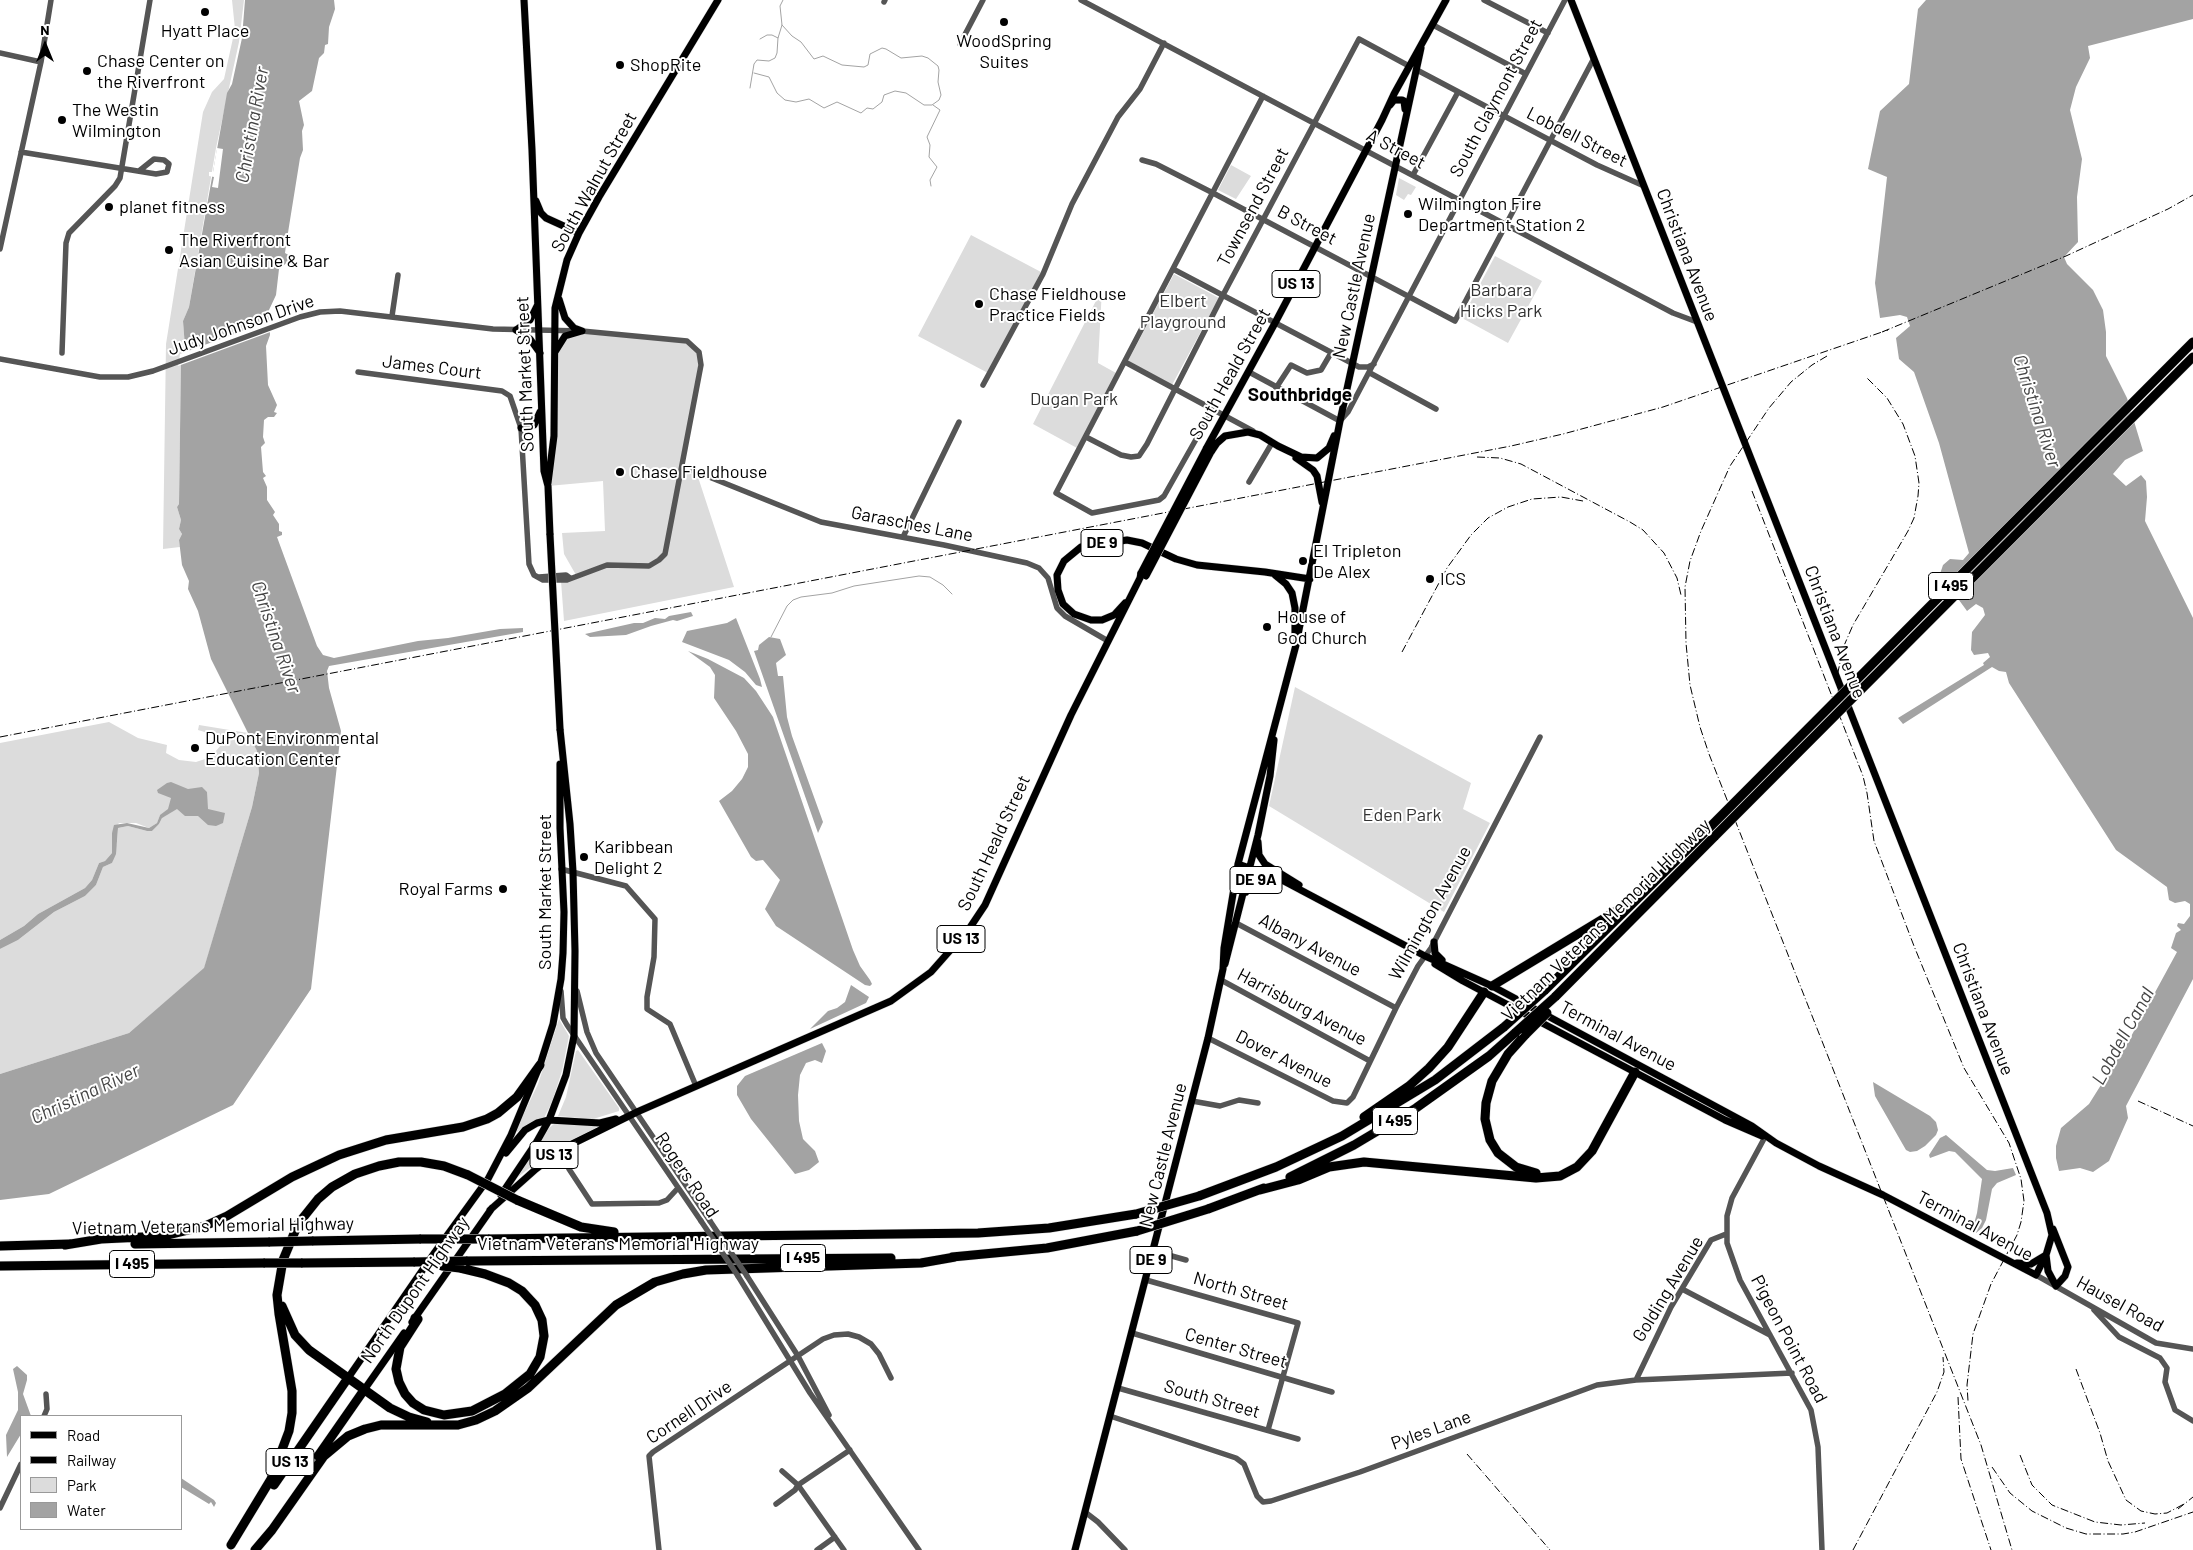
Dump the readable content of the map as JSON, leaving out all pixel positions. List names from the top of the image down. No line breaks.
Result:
{"streets":{"highway":["US 13","I 495","Vietnam Veterans Memorial Highway","North Dupont Highway"],"main road":["South Walnut Street","Christiana Avenue","New Castle Avenue","South Market Street","South Heald Street","DE 9","DE 9A","Terminal Avenue"],"street":["South Claymont Street","Lobdell Street","A Street","Townsend Street","B Street","Judy Johnson Drive","James Court","Garasches Lane","Wilmington Avenue","Albany Avenue","Harrisburg Avenue","Dover Avenue","Rogers Road","Golding Avenue","North Street","Hausel Road","Pigeon Point Road","Center Street","South Street","Cornell Drive","Pyles Lane"]},"crossings":[["South Claymont Street","Lobdell Street"],["South Claymont Street","A Street"],["South Claymont Street","B Street"],["South Claymont Street","US 13"],["South Claymont Street","New Castle Avenue"],["Lobdell Street","Christiana Avenue"],["Lobdell Street","New Castle Avenue"],["A Street","Townsend Street"],["A Street","B Street"],["A Street","Christiana Avenue"],["A Street","New Castle Avenue"],["A Street","South Heald Street"],["South Walnut Street","Judy Johnson Drive"],["South Walnut Street","South Market Street"],["Townsend Street","B Street"],["Townsend Street","South Heald Street"],["B Street","New Castle Avenue"],["B Street","South Heald Street"],["Christiana Avenue","Terminal Avenue"],["Christiana Avenue","Hausel Road"],["US 13","New Castle Avenue"],["US 13","South Heald Street"],["New Castle Avenue","South Heald Street"],["New Castle Avenue","DE 9"],["New Castle Avenue","DE 9A"],["New Castle Avenue","Albany Avenue"],["New Castle Avenue","Harrisburg Avenue"],["New Castle Avenue","Terminal Avenue"],["New Castle Avenue","Dover Avenue"],["New Castle Avenue","North Street"],["New Castle Avenue","Center Street"],["New Castle Avenue","South Street"],["New Castle Avenue","Pyles Lane"],["Judy Johnson Drive","South Market Street"],["Judy Johnson Drive","Garasches Lane"],["James Court","South Market Street"],["South Market Street","Garasches Lane"],["South Market Street","Rogers Road"],["South Market Street","North Dupont Highway"],["South Heald Street","Garasches Lane"],["South Heald Street","DE 9"],["South Heald Street","Rogers Road"],["South Heald Street","North Dupont Highway"],["DE 9A","Albany Avenue"],["DE 9A","Terminal Avenue"],["Wilmington Avenue","Albany Avenue"],["Wilmington Avenue","Harrisburg Avenue"],["Wilmington Avenue","Terminal Avenue"],["Wilmington Avenue","Dover Avenue"],["Terminal Avenue","Golding Avenue"],["Terminal Avenue","Hausel Road"],["Rogers Road","North Dupont Highway"],["Rogers Road","Cornell Drive"],["Golding Avenue","Pigeon Point Road"],["Golding Avenue","Pyles Lane"],["North Street","Center Street"],["Pigeon Point Road","Pyles Lane"]],"districts":["Southbridge"],"water":["Christina River","Lobdell Canal"],"parks":["Barbara Hicks Park","Elbert Playground","Dugan Park","Eden Park"],"places":["Hyatt Place","WoodSpring Suites","ShopRite","Chase Center on the Riverfront","The Westin Wilmington","planet fitness","Wilmington Fire Department Station 2","The Riverfront Asian Cuisine & Bar","Chase Fieldhouse Practice Fields","Chase Fieldhouse","El Tripleton De Alex","ICS","House of God Church","DuPont Environmental Education Center","Karibbean Delight 2","Royal Farms"],"legend":["Road","Railway","Park","Water"],"north":"top"}
